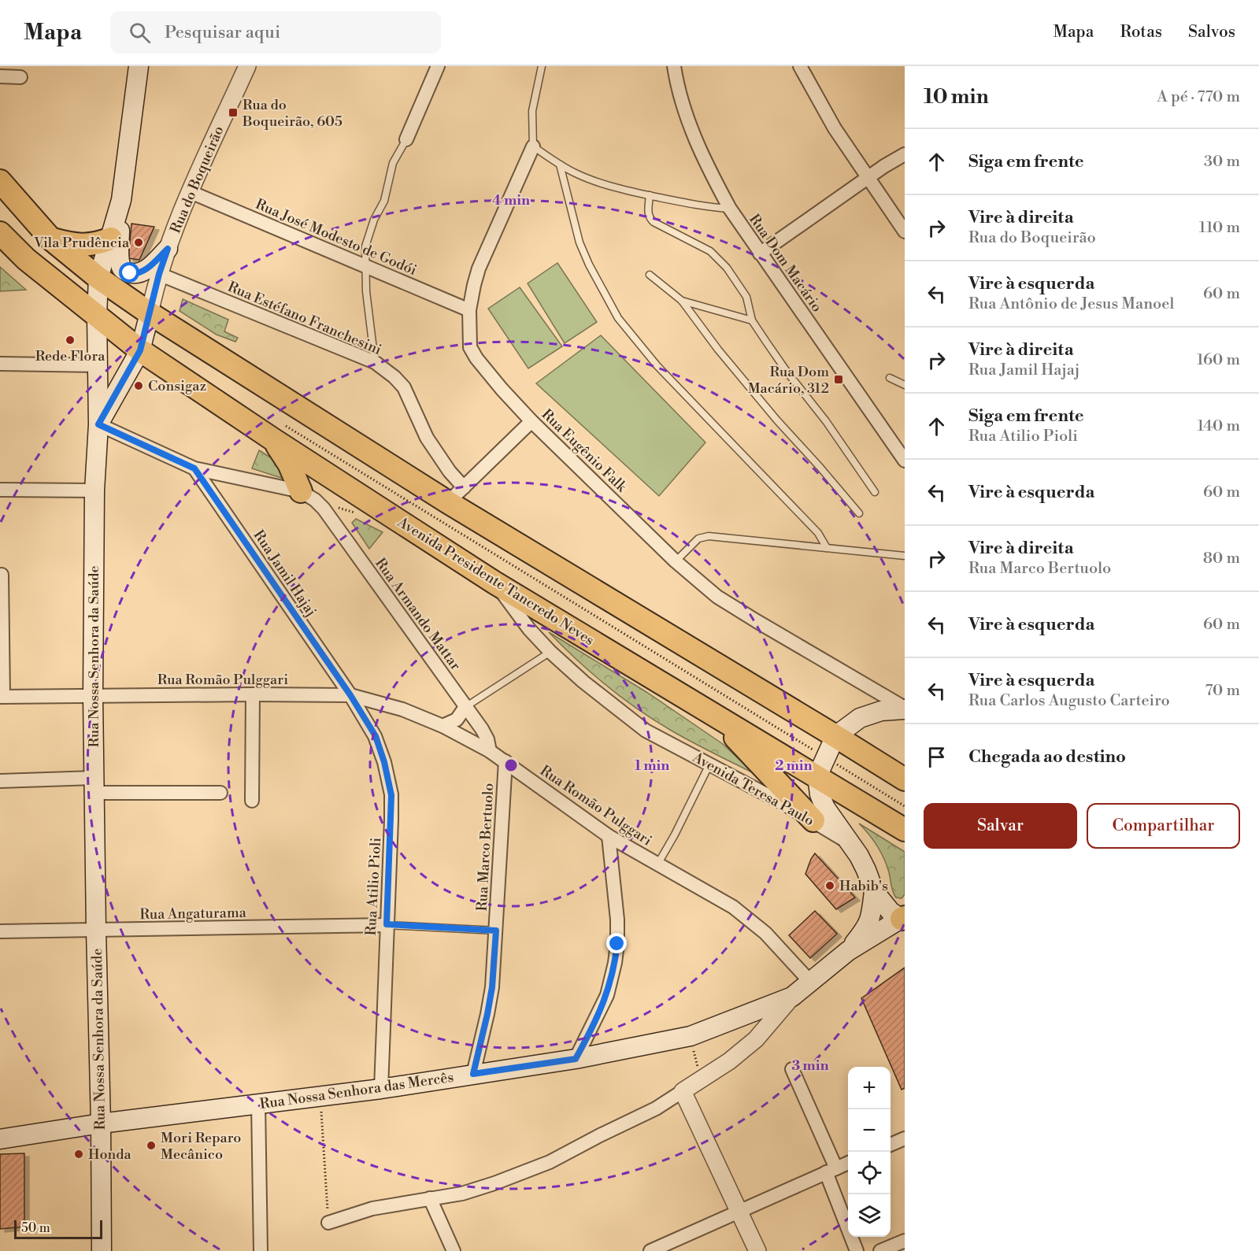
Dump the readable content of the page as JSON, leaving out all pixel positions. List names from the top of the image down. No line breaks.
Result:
{"streets":{"highway":["Avenida Presidente Tancredo Neves"],"main road":["Rua do Boqueirão","Rua Nossa Senhora da Saúde","Avenida Teresa Paulo","Rua Nossa Senhora das Mercês"],"street":["Rua José Modesto de Godói","Rua Dom Macário","Rua Estéfano Franchesini","Rua Eugênio Falk","Rua Jamil Hajaj","Rua Armando Mattar","Rua Romão Pulggari","Rua Marco Bertuolo","Rua Atilio Pioli","Rua Angaturama"]},"crossings":[["Rua do Boqueirão","Rua José Modesto de Godói"],["Rua do Boqueirão","Rua Estéfano Franchesini"],["Rua do Boqueirão","Avenida Presidente Tancredo Neves"],["Rua do Boqueirão","Rua Nossa Senhora da Saúde"],["Rua José Modesto de Godói","Rua Eugênio Falk"],["Rua Jamil Hajaj","Rua Romão Pulggari"],["Rua Jamil Hajaj","Rua Atilio Pioli"],["Avenida Presidente Tancredo Neves","Rua Nossa Senhora da Saúde"],["Avenida Presidente Tancredo Neves","Avenida Teresa Paulo"],["Rua Armando Mattar","Rua Romão Pulggari"],["Rua Nossa Senhora da Saúde","Rua Romão Pulggari"],["Rua Nossa Senhora da Saúde","Rua Angaturama"],["Rua Nossa Senhora da Saúde","Rua Nossa Senhora das Mercês"],["Rua Romão Pulggari","Rua Marco Bertuolo"],["Rua Romão Pulggari","Rua Atilio Pioli"],["Rua Romão Pulggari","Rua Nossa Senhora das Mercês"],["Avenida Teresa Paulo","Rua Nossa Senhora das Mercês"],["Rua Marco Bertuolo","Rua Nossa Senhora das Mercês"],["Rua Atilio Pioli","Rua Angaturama"],["Rua Atilio Pioli","Rua Nossa Senhora das Mercês"]],"places":{"transit":["Rua do Boqueirão, 605","Rua Dom Macário, 312"],"other":["Vila Prudência","Rede Flora","Consigaz","Habib's","Mori Reparo Mecânico","Honda"]},"scale_bar":"50 m","page":{"header":"Mapa","search":"Pesquisar aqui","nav":["Mapa","Rotas","Salvos"],"heading":["10 min","A pé · 770 m"],"list":[["Siga em frente","30 m"],["Vire à direita","Rua do Boqueirão","110 m"],["Vire à esquerda","Rua Antônio de Jesus Manoel","60 m"],["Vire à direita","Rua Jamil Hajaj","160 m"],["Siga em frente","Rua Atilio Pioli","140 m"],["Vire à esquerda","60 m"],["Vire à direita","Rua Marco Bertuolo","80 m"],["Vire à esquerda","60 m"],["Vire à esquerda","Rua Carlos Augusto Carteiro","70 m"],"Chegada ao destino"],"buttons":["Salvar","Compartilhar"],"map_buttons":["+","−"],"scale":"50 m"},"rings":["4 min","1 min","2 min","3 min"]}
